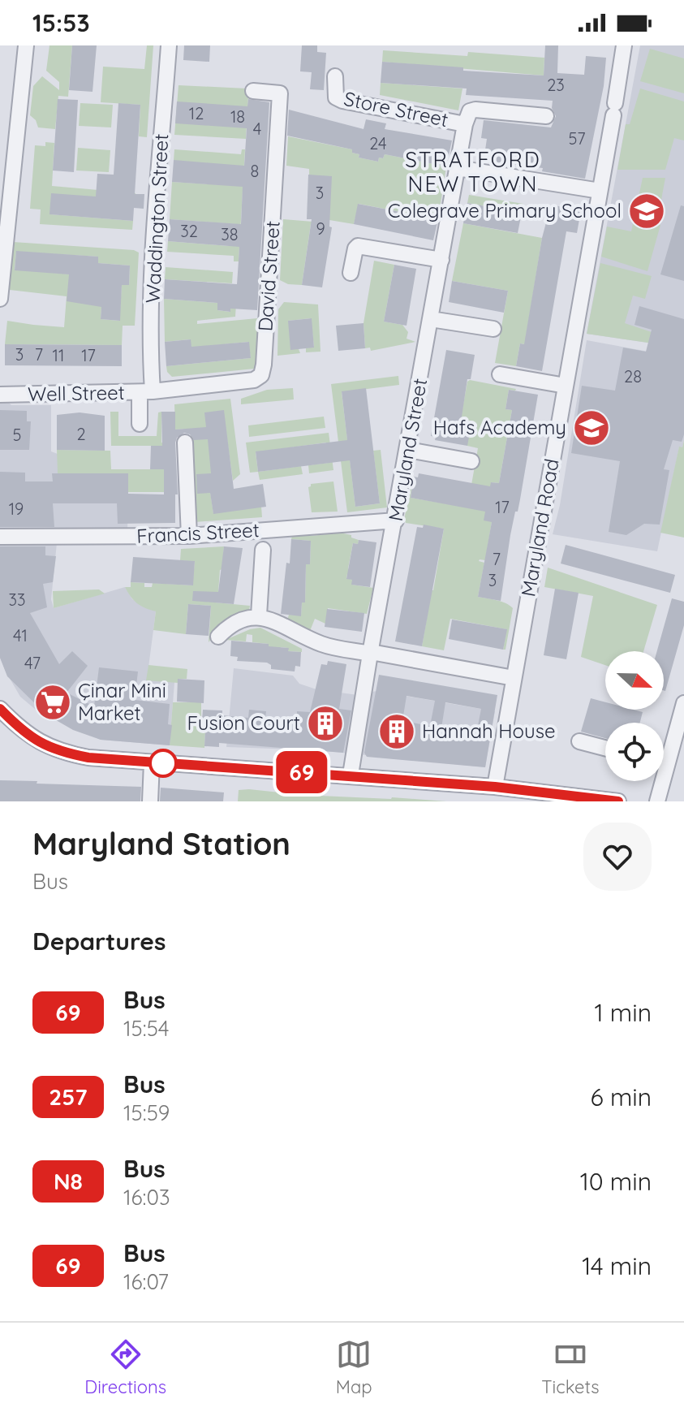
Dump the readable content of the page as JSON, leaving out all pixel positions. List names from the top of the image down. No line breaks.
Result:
{"streets":{"street":["Store Street","Waddington Street","David Street","Well Street","Maryland Street","Maryland Road","Francis Street"]},"crossings":[["Store Street","Maryland Street"],["Waddington Street","David Street"],["Waddington Street","Well Street"],["David Street","Well Street"],["Maryland Street","Francis Street"]],"districts":["STRATFORD NEW TOWN"],"places":{"school or university":["Colegrave Primary School","Hafs Academy"],"supermarket":["Çinar Mini Market"],"building":["Fusion Court","Hannah House"]},"lines":["bus line 69"],"house_numbers":["23","12","18","4","57","24","8","3","9","32","38","3","7","11","17","28","2","5","17","19","7","3","33","41","47"],"north":"right","page":{"status":"15:53","on_map":"69","heading":[["Maryland Station","Bus"],"Departures"],"list":[{"mark":"69","name":"Bus","note":"15:54","value":"1 min"},{"mark":"257","name":"Bus","note":"15:59","value":"6 min"},{"mark":"N8","name":"Bus","note":"16:03","value":"10 min"},{"mark":"69","name":"Bus","note":"16:07","value":"14 min"}],"tabs":["Directions","Map","Tickets"]}}
